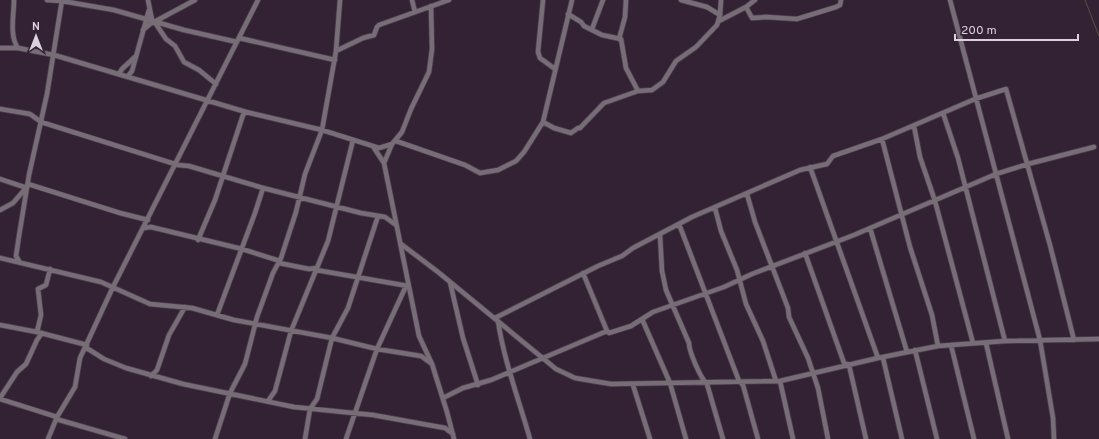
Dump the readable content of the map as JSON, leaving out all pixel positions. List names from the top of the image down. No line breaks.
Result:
{"scale_bar":"200 m","north":"top"}
